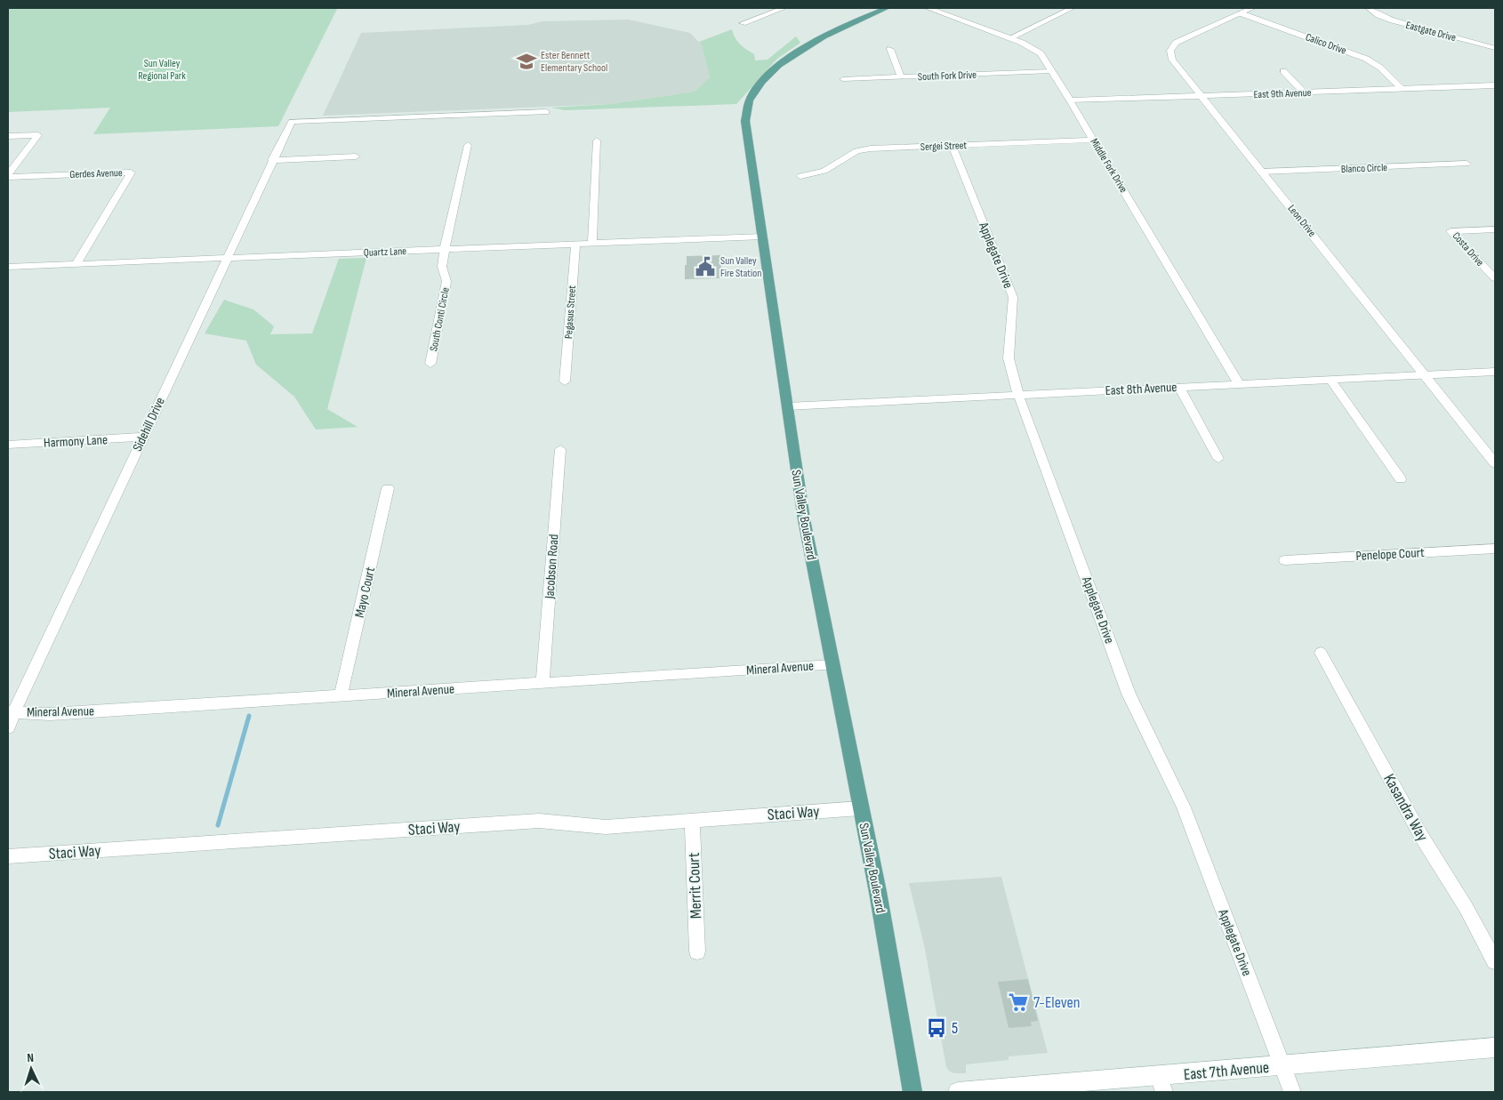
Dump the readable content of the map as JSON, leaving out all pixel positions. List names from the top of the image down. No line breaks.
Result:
{"streets":{"main road":["Sun Valley Boulevard"],"street":["Eastgate Drive","Calico Drive","South Fork Drive","East 9th Avenue","Sergei Street","Middle Fork Drive","Blanco Circle","Gerdes Avenue","Leon Drive","Costa Drive","Quartz Lane","Applegate Drive","Pegasus Street","South Conti Circle","East 8th Avenue","Sidehill Drive","Harmony Lane","Penelope Court","Jacobson Road","Mayo Court","Mineral Avenue","Kasandra Way","Staci Way","Merrit Court","East 7th Avenue"]},"crossings":[["Calico Drive","East 9th Avenue"],["Calico Drive","Leon Drive"],["South Fork Drive","Middle Fork Drive"],["East 9th Avenue","Middle Fork Drive"],["East 9th Avenue","Leon Drive"],["Sergei Street","Middle Fork Drive"],["Sergei Street","Applegate Drive"],["Middle Fork Drive","East 8th Avenue"],["Blanco Circle","Leon Drive"],["Gerdes Avenue","Quartz Lane"],["Leon Drive","East 8th Avenue"],["Quartz Lane","Pegasus Street"],["Quartz Lane","South Conti Circle"],["Quartz Lane","Sidehill Drive"],["Quartz Lane","Sun Valley Boulevard"],["Applegate Drive","East 8th Avenue"],["Applegate Drive","East 7th Avenue"],["East 8th Avenue","Sun Valley Boulevard"],["Sidehill Drive","Harmony Lane"],["Sidehill Drive","Mineral Avenue"],["Sun Valley Boulevard","Mineral Avenue"],["Sun Valley Boulevard","Staci Way"],["Jacobson Road","Mineral Avenue"],["Mayo Court","Mineral Avenue"],["Staci Way","Merrit Court"]],"parks":["Sun Valley Regional Park"],"places":{"school or university":["Ester Bennett Elementary School"],"public building":["Sun Valley Fire Station"],"supermarket":["7-Eleven"],"bus stop":["5"]},"north":"top"}
